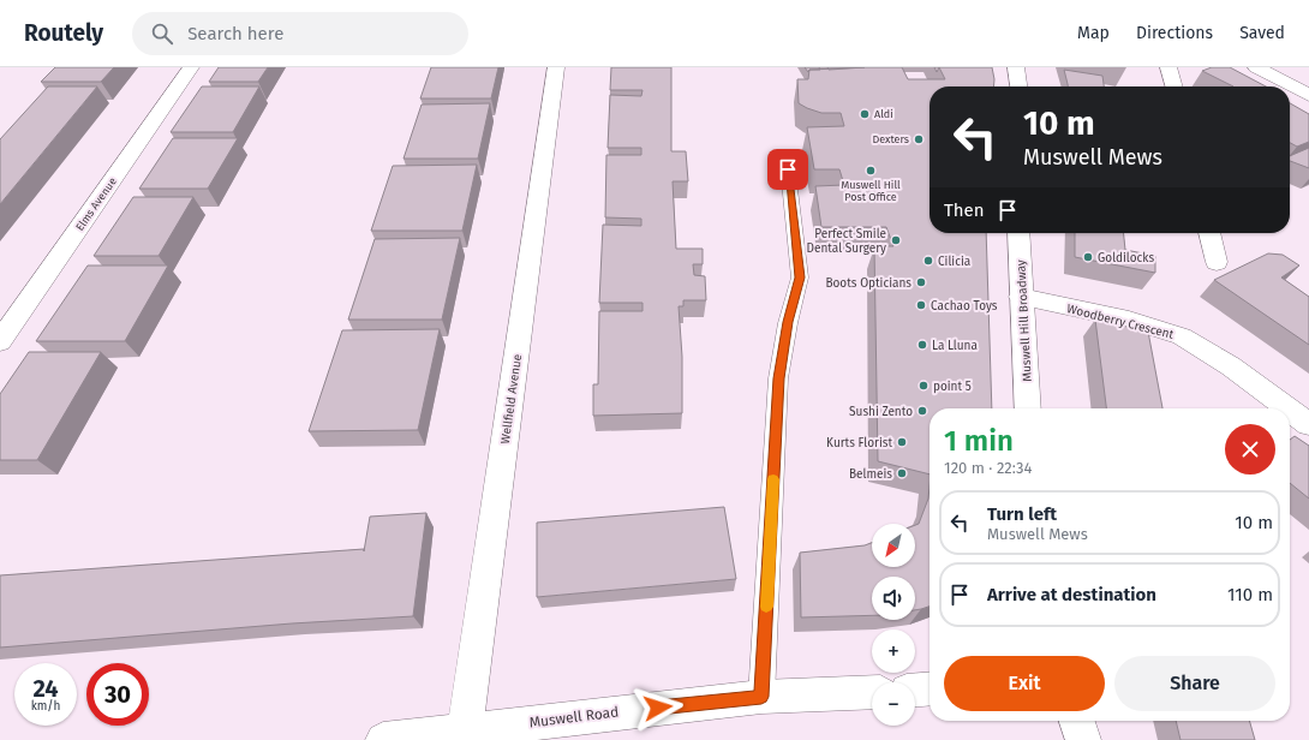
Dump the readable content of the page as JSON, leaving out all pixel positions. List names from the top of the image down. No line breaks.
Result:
{"streets":{"street":["Elms Avenue","Muswell Hill Broadway","Woodberry Crescent","Wellfield Avenue","Muswell Road"]},"crossings":[["Muswell Hill Broadway","Woodberry Crescent"],["Wellfield Avenue","Muswell Road"]],"places":["Aldi","Dexters","Muswell Hill Post Office","Perfect Smile Dental Surgery","Goldilocks","Cilicia","Boots Opticians","Cachao Toys","La Lluna","point 5","Sushi Zento","Kurts Florist","Belmeis"],"north":"bottom left","page":{"header":"Routely","search":"Search here","nav":["Map","Directions","Saved"],"turn":["10 m","Muswell Mews"],"then":"Then","heading":["1 min","120 m · 22:34"],"list":[{"name":"Turn left","note":"Muswell Mews","value":"10 m"},{"name":"Arrive at destination","value":"110 m"}],"map_buttons":["+","−"],"buttons":["Exit","Share"],"speed":"24 km/h","limit":"30"}}
